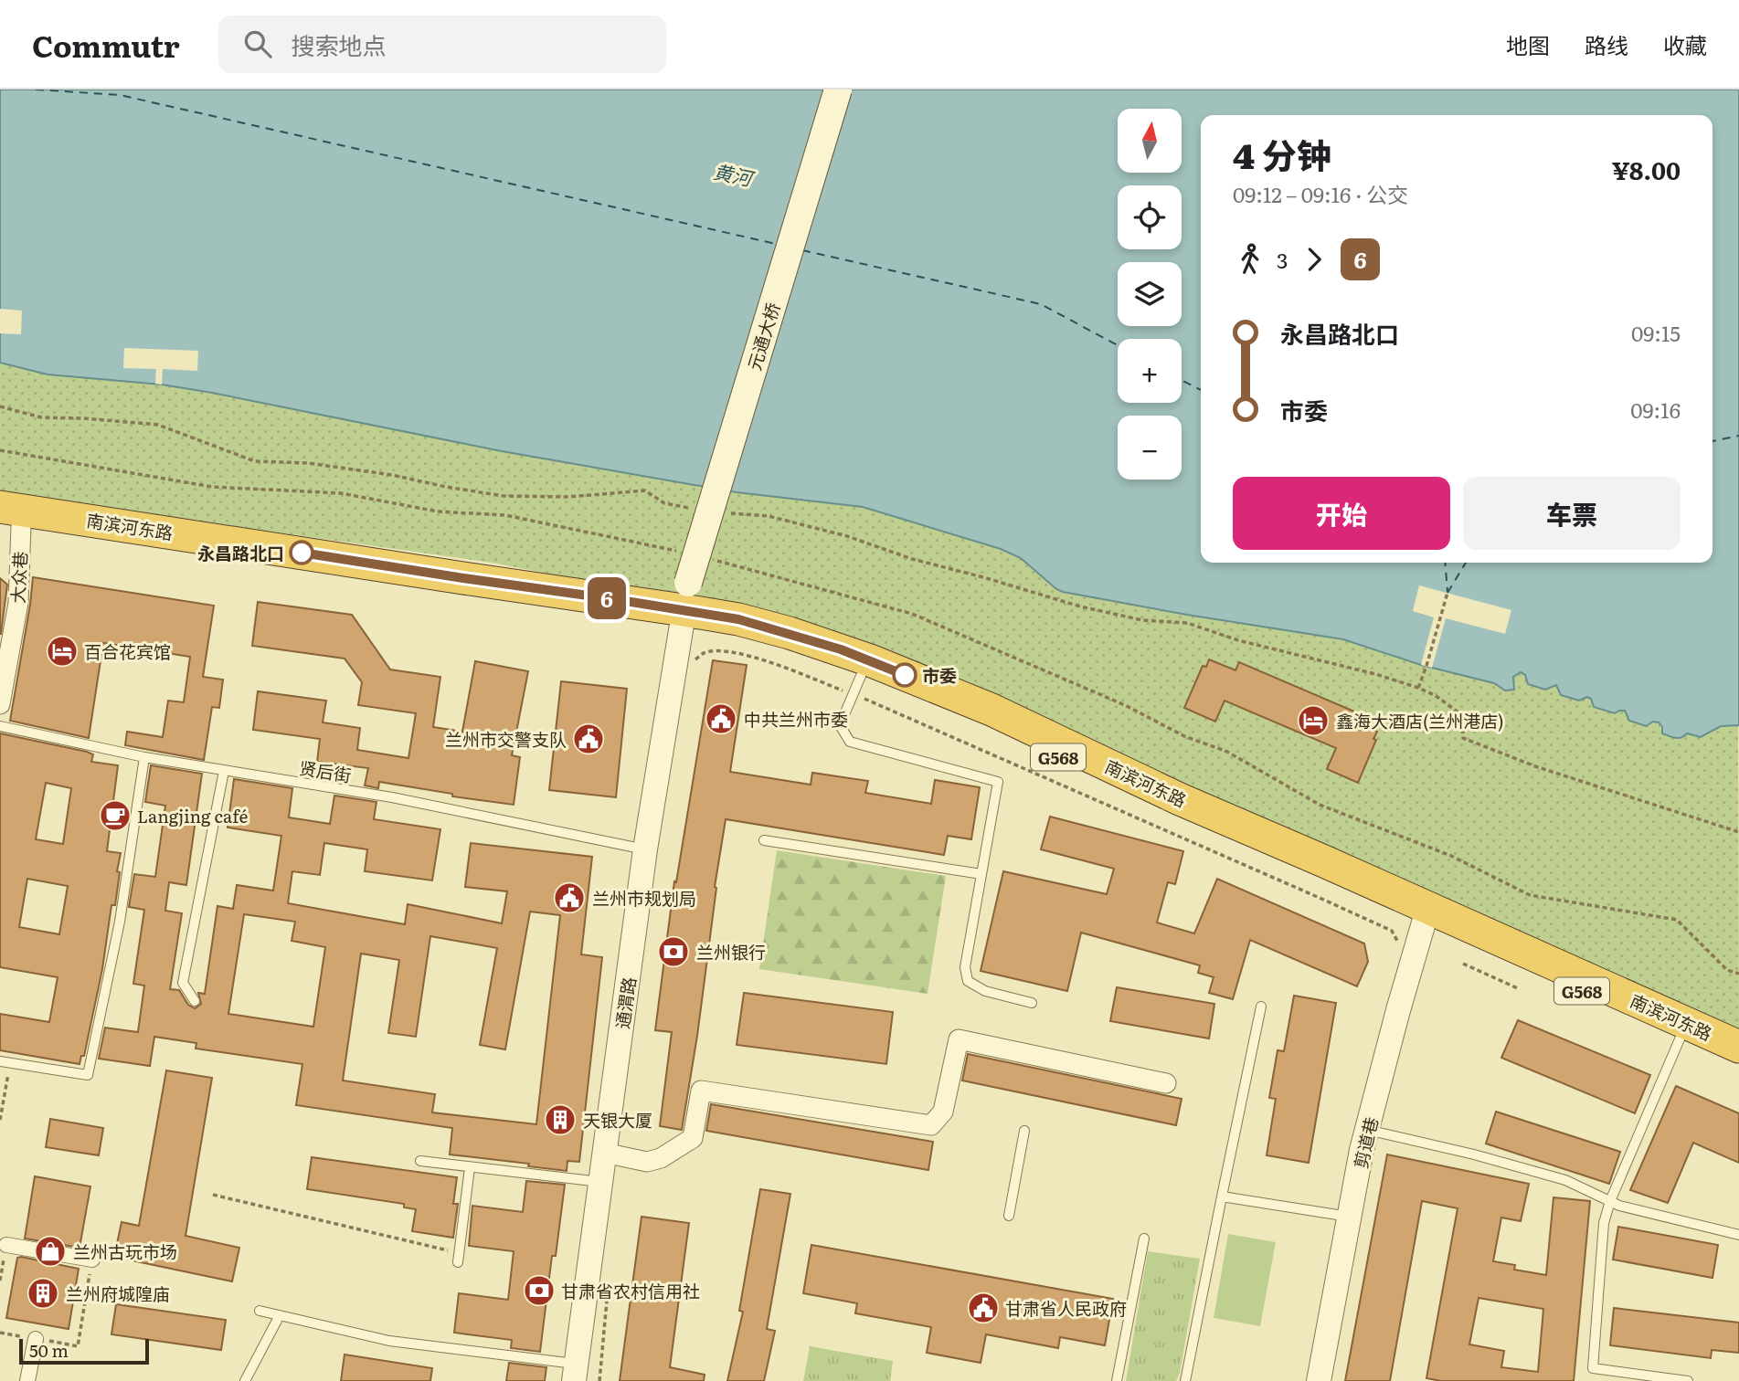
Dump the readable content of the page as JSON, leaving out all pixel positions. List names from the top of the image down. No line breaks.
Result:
{"streets":{"highway":["南滨河东路","G568"],"main road":["元通大桥"],"street":["大众巷","通渭路","剪道巷"],"lane":["贤后街"]},"crossings":[["南滨河东路","大众巷"],["南滨河东路","通渭路"],["南滨河东路","剪道巷"],["贤后街","通渭路"]],"water":["黄河"],"places":{"other":["永昌路北口","市委"],"hotel":["百合花宾馆","鑫海大酒店(兰州港店)"],"public building":["中共兰州市委","兰州市交警支队","兰州市规划局","甘肃省人民政府"],"cafe":["Langjing café"],"bank":["兰州银行","甘肃省农村信用社"],"building":["天银大厦","兰州府城隍庙"],"shop":["兰州古玩市场"]},"lines":["bus line 6"],"scale_bar":"50 m","north":"top","page":{"header":"Commutr","search":"搜索地点","nav":["地图","路线","收藏"],"on_map":"6","map_buttons":["+","−"],"heading":["4 分钟","09:12 – 09:16 · 公交","¥8.00"],"legs":["3","6"],"list":[{"name":"永昌路北口","value":"09:15"},{"name":"市委","value":"09:16"}],"buttons":["开始","车票"],"scale":"50 m"}}
